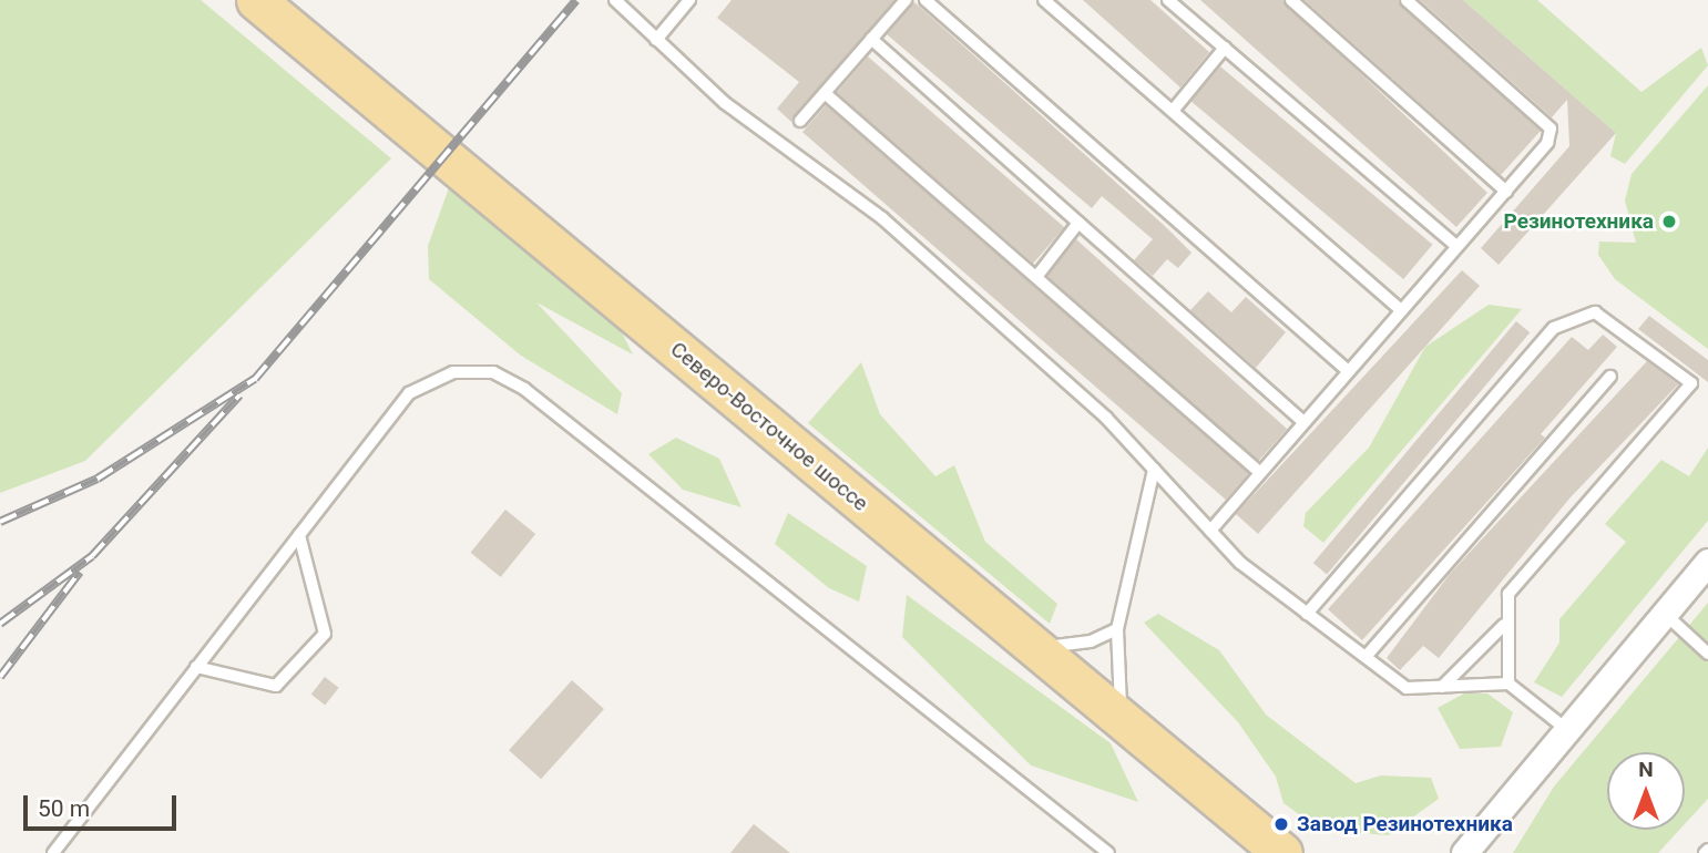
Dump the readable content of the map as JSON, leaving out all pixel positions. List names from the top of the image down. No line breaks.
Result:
{"streets":{"main road":["Северо-Восточное шоссе"]},"places":["Резинотехника","Завод Резинотехника"],"scale_bar":"50 m","north":"top"}
